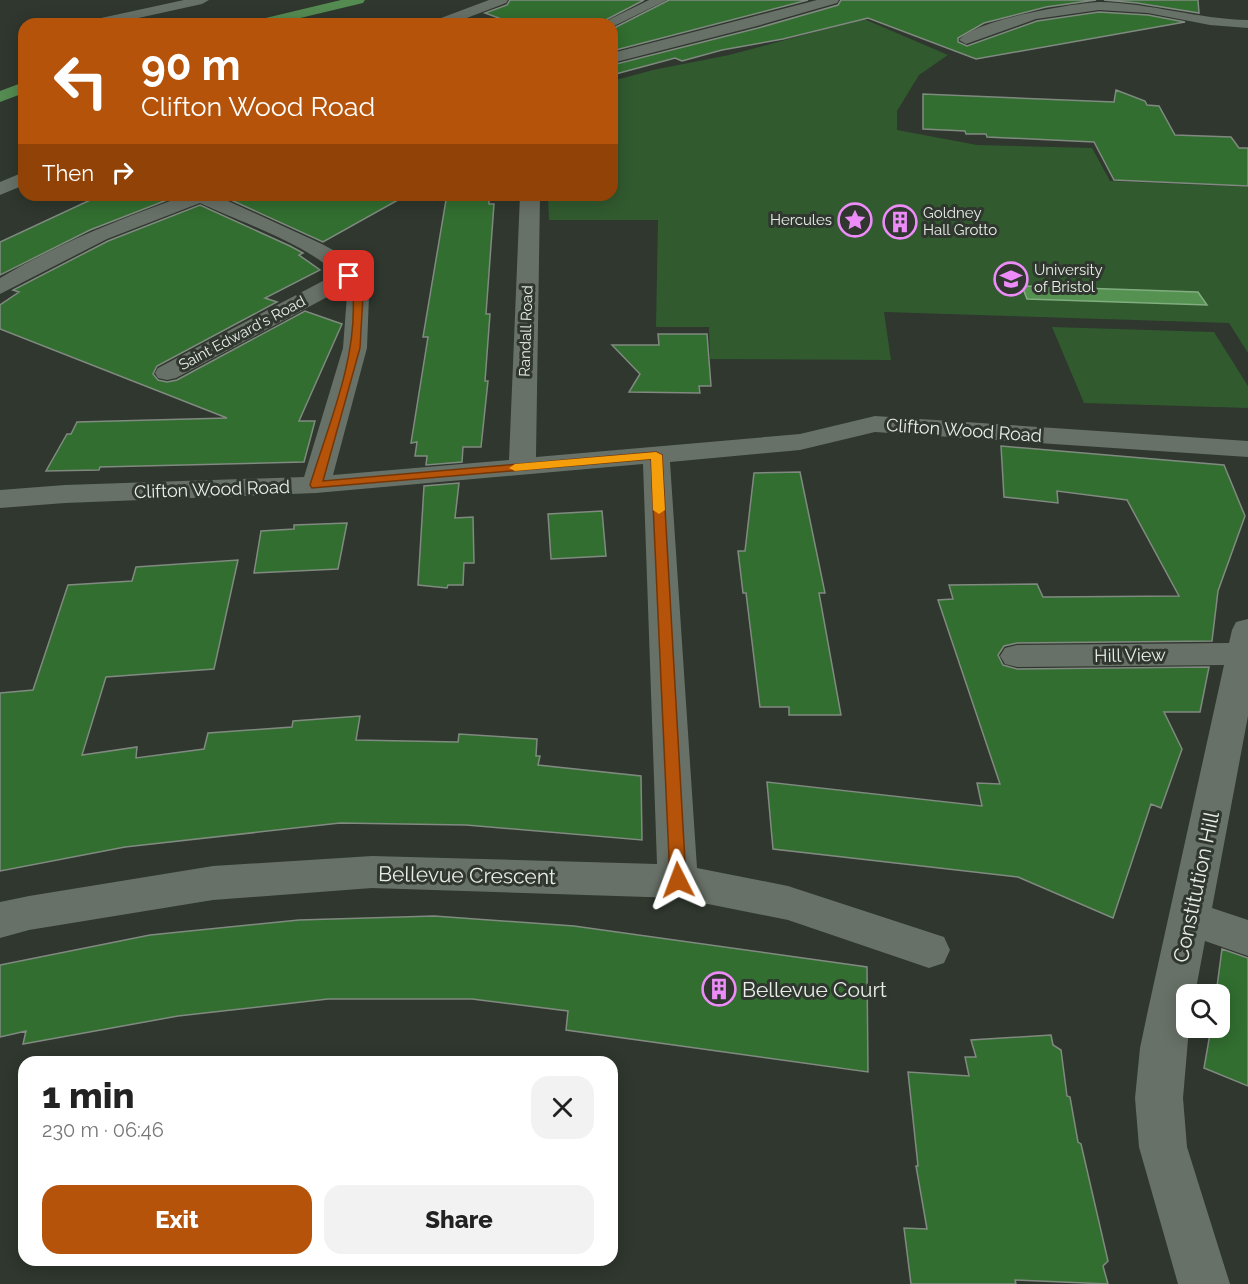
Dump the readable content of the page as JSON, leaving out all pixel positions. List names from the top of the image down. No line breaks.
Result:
{"streets":{"street":["Randall Road","Saint Edward's Road","Clifton Wood Road","Hill View","Bellevue Crescent","Constitution Hill"]},"crossings":[["Randall Road","Clifton Wood Road"],["Hill View","Constitution Hill"]],"places":{"place":["Hercules"],"building":["Goldney Hall Grotto","Bellevue Court"],"school or university":["University of Bristol"]},"page":{"turn":["90 m","Clifton Wood Road"],"then":"Then","heading":["1 min","230 m · 06:46"],"buttons":["Exit","Share"]}}
